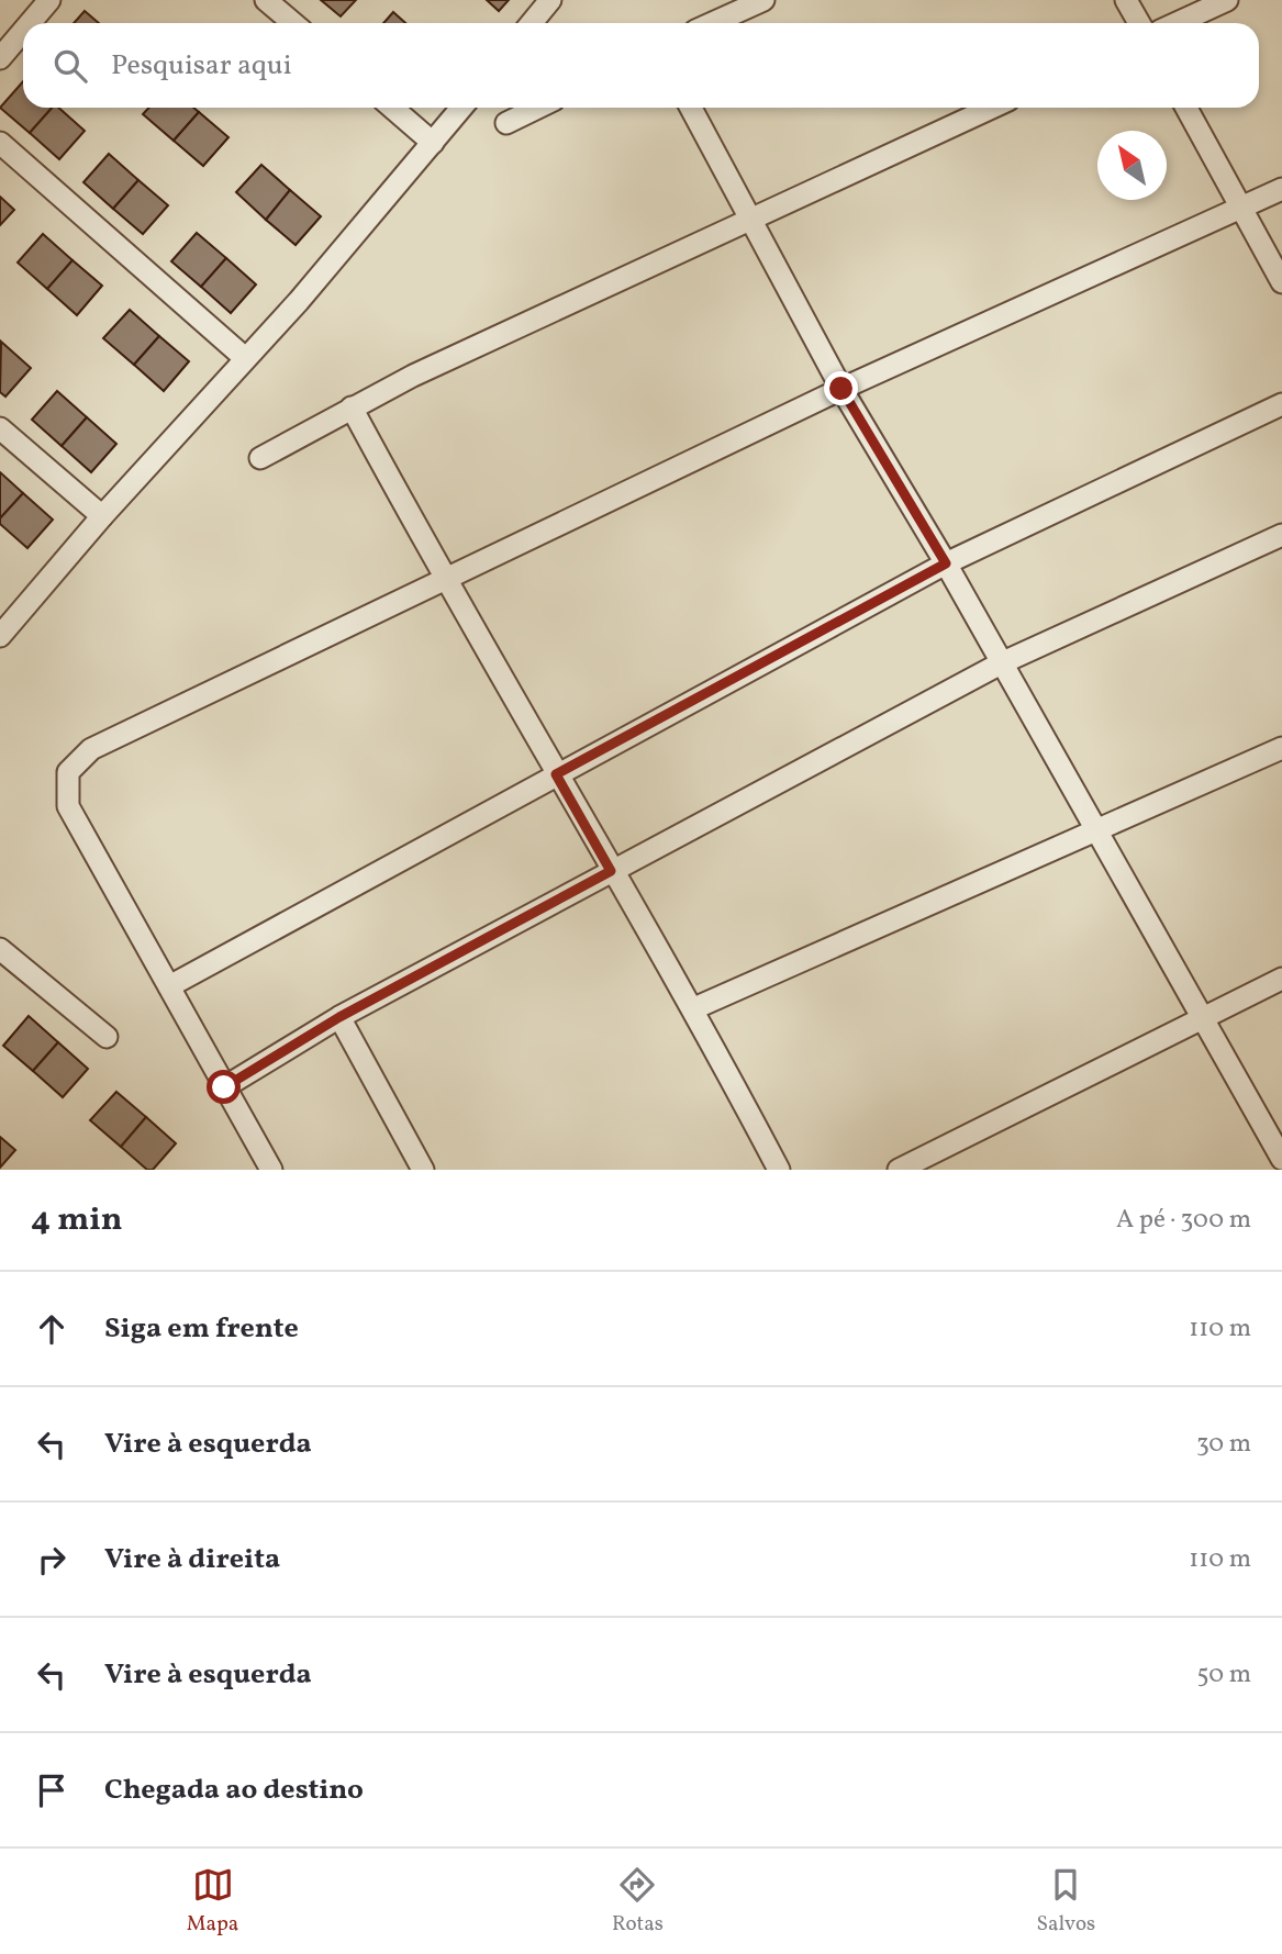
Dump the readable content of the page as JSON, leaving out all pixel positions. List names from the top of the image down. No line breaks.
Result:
{"north":"top left","page":{"search":"Pesquisar aqui","heading":["4 min","A pé · 300 m"],"list":[["Siga em frente","110 m"],["Vire à esquerda","30 m"],["Vire à direita","110 m"],["Vire à esquerda","50 m"],"Chegada ao destino"],"nav":["Mapa","Rotas","Salvos"]}}
